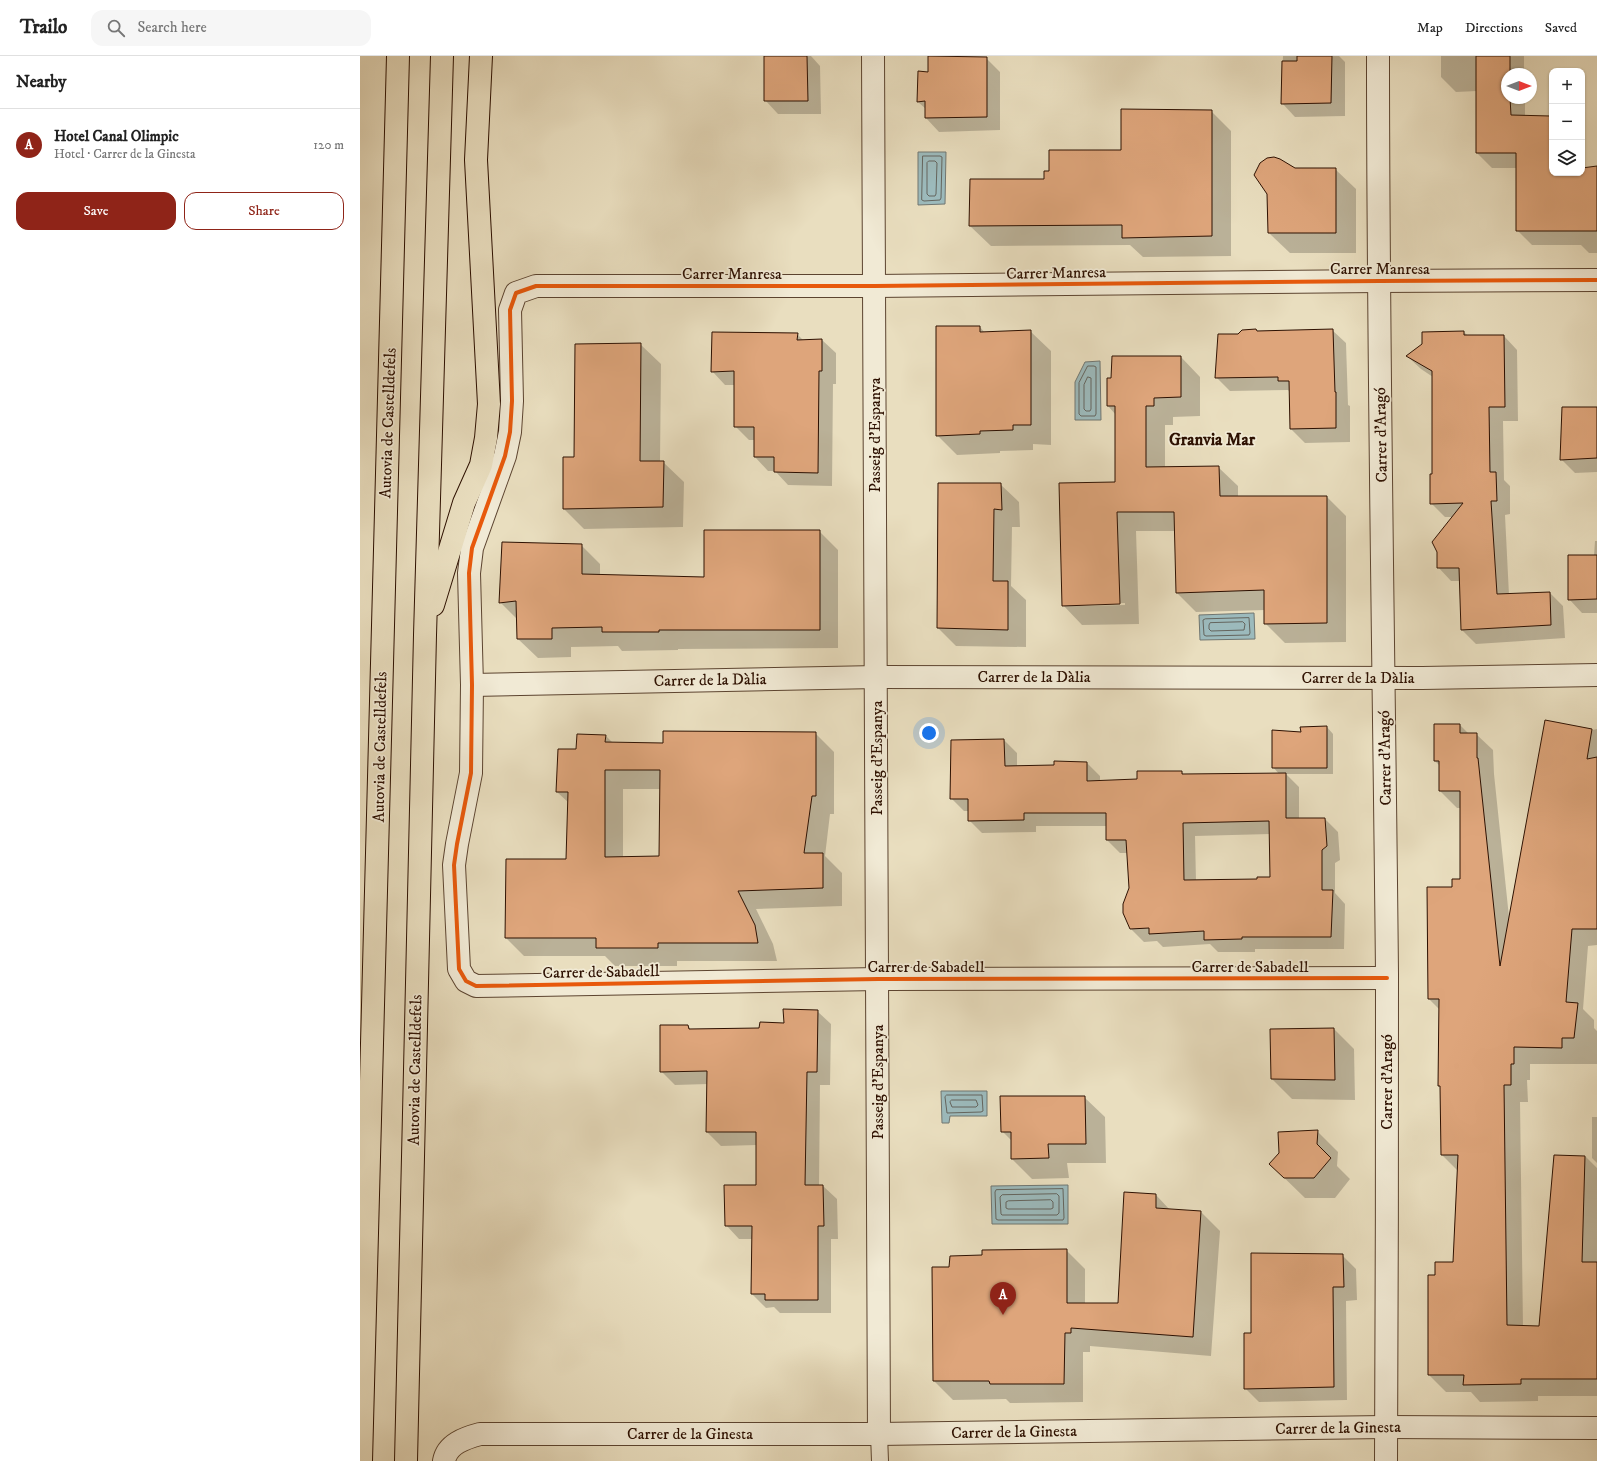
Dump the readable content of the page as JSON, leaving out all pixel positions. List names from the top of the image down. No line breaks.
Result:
{"streets":{"highway":["Autovia de Castelldefels"],"street":["Carrer Manresa","Passeig d'Espanya","Carrer d'Aragó","Carrer de la Dàlia","Carrer de Sabadell","Carrer de la Ginesta"]},"crossings":[["Carrer Manresa","Passeig d'Espanya"],["Carrer Manresa","Carrer d'Aragó"],["Carrer Manresa","Carrer de la Dàlia"],["Carrer Manresa","Carrer de Sabadell"],["Passeig d'Espanya","Carrer de la Dàlia"],["Passeig d'Espanya","Carrer de Sabadell"],["Passeig d'Espanya","Carrer de la Ginesta"],["Carrer d'Aragó","Carrer de la Dàlia"],["Carrer d'Aragó","Carrer de Sabadell"],["Carrer d'Aragó","Carrer de la Ginesta"],["Carrer de la Dàlia","Carrer de Sabadell"]],"districts":["Granvia Mar"],"north":"right","page":{"header":"Trailo","search":"Search here","nav":["Map","Directions","Saved"],"heading":"Nearby","map_buttons":["+","−"],"list":[{"mark":"A","name":"Hotel Canal Olimpic","note":"Hotel · Carrer de la Ginesta","value":"120 m"}],"buttons":["Save","Share"],"pins":"A"}}
